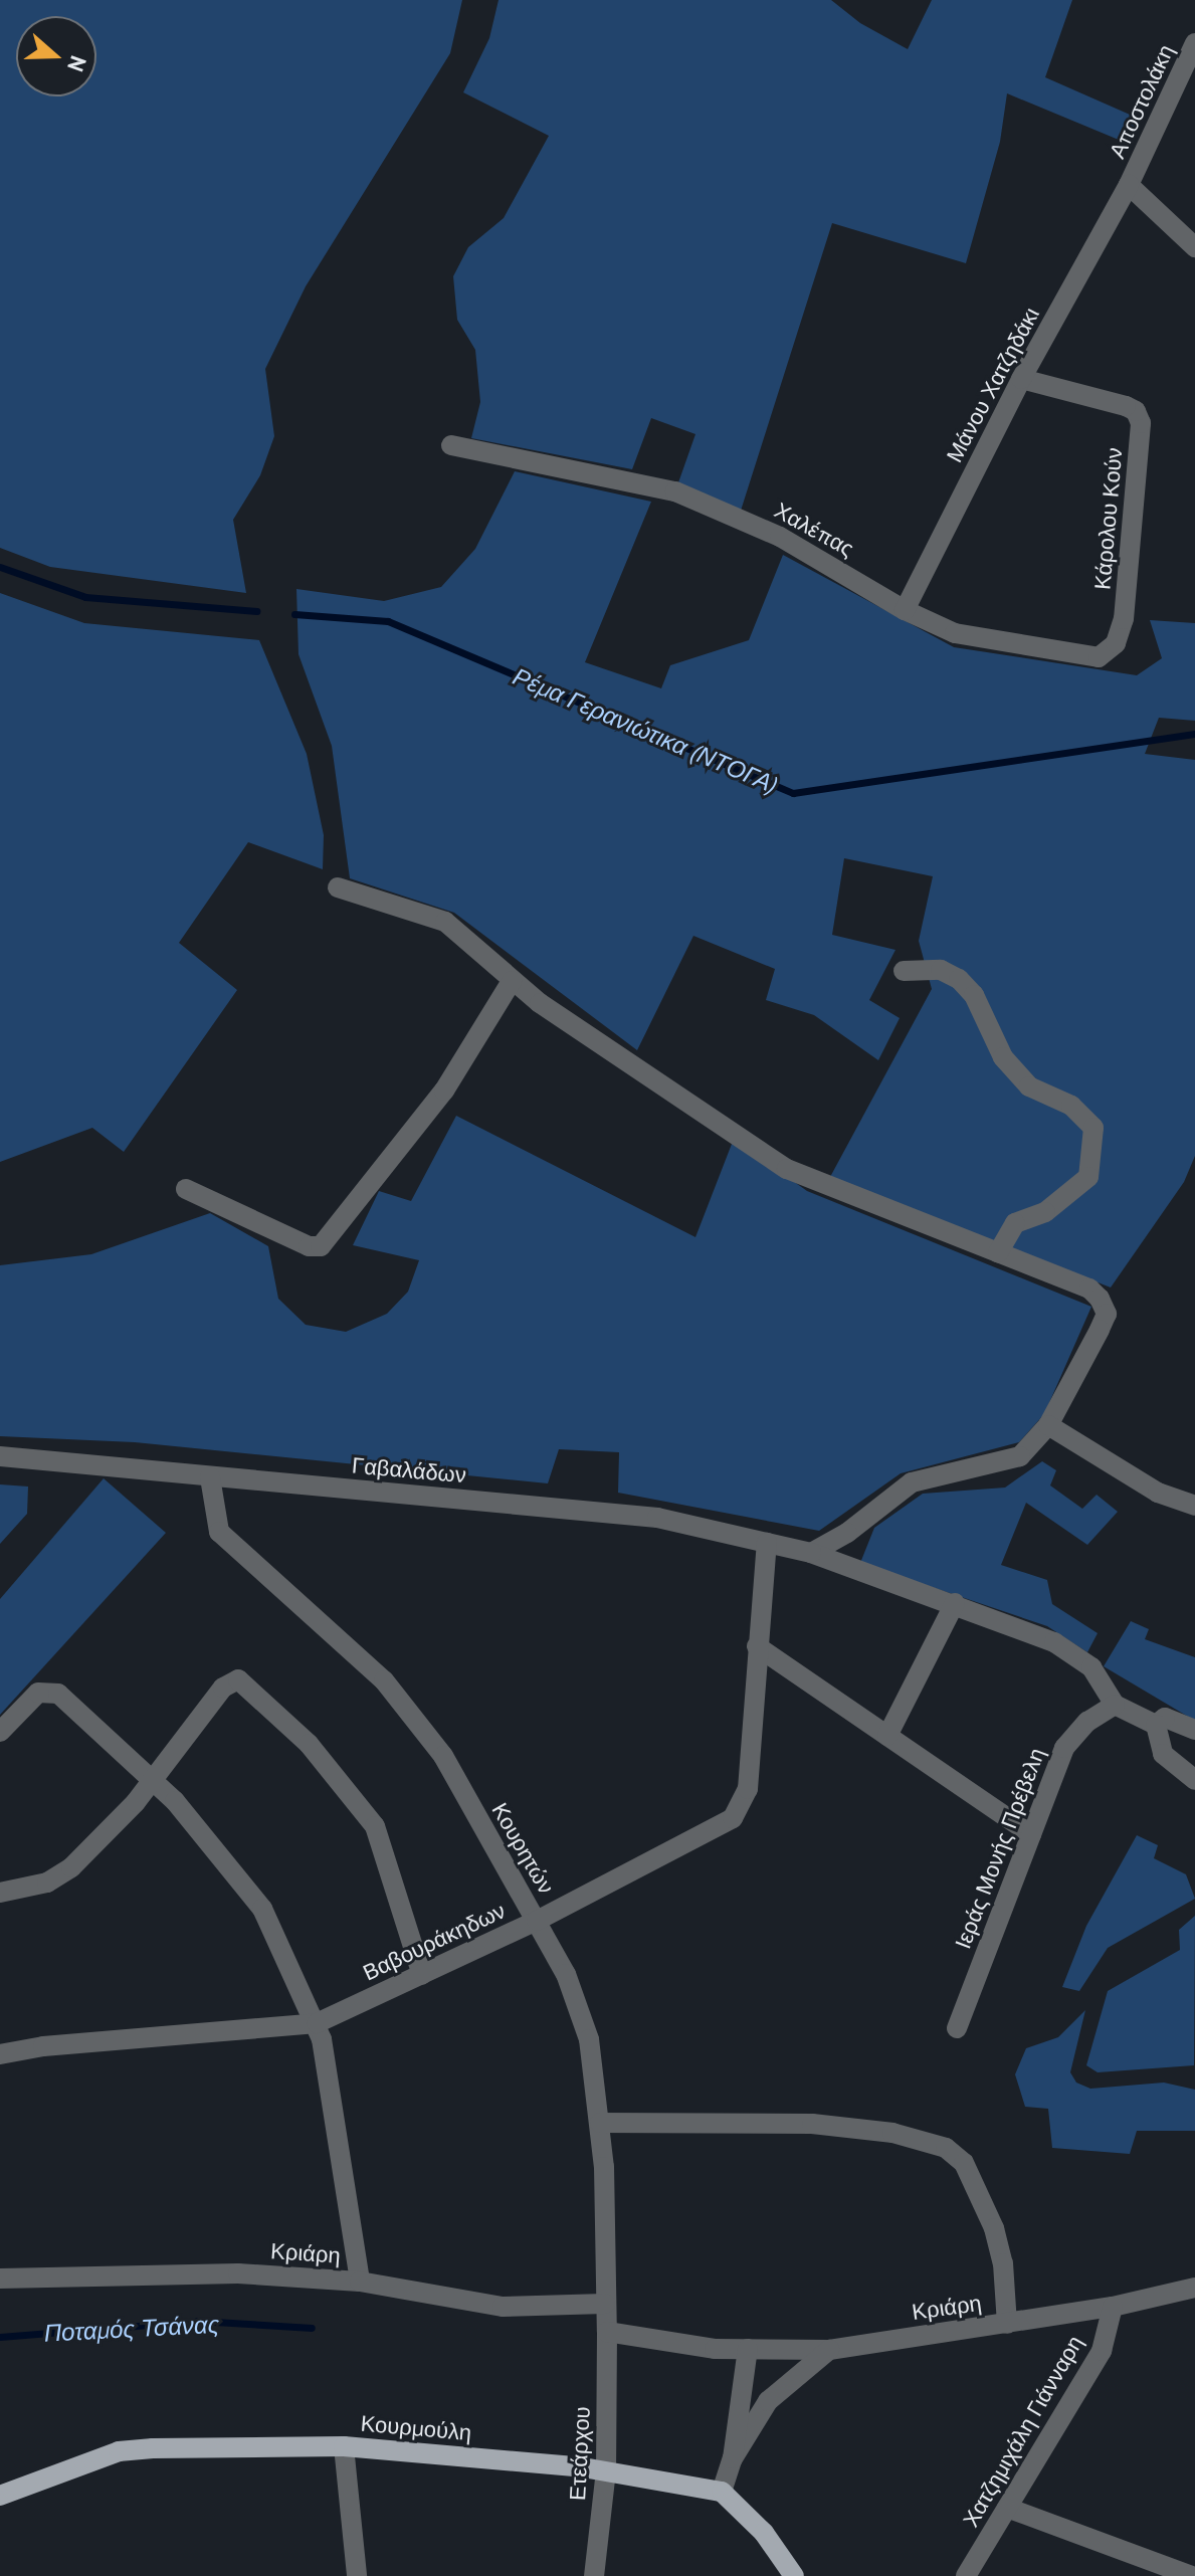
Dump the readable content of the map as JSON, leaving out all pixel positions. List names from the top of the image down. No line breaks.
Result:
{"streets":{"main road":["Κουρμούλη"],"street":["Αποστολάκη","Μάνου Χατζηδάκι","Κάρολου Κούν","Χαλέπας","Γαβαλάδων","Κουρητών","Ιεράς Μονής Πρέβελη","Βαβουράκηδων","Κριάρη","Χατζημιχάλη Γιάνναρη","Ετεάρχου"]},"crossings":[["Αποστολάκη","Μάνου Χατζηδάκι"],["Μάνου Χατζηδάκι","Κάρολου Κούν"],["Μάνου Χατζηδάκι","Χαλέπας"],["Κάρολου Κούν","Χαλέπας"],["Γαβαλάδων","Κουρητών"],["Γαβαλάδων","Ιεράς Μονής Πρέβελη"],["Γαβαλάδων","Βαβουράκηδων"],["Κουρητών","Βαβουράκηδων"],["Κουρητών","Κριάρη"],["Κουρητών","Ετεάρχου"],["Κριάρη","Χατζημιχάλη Γιάνναρη"],["Κριάρη","Ετεάρχου"],["Κουρμούλη","Ετεάρχου"]],"water":["Ρέμα Γερανιώτικα (ΝΤΟΓΑ)","Ποταμός Τσάνας"],"north":"right"}
